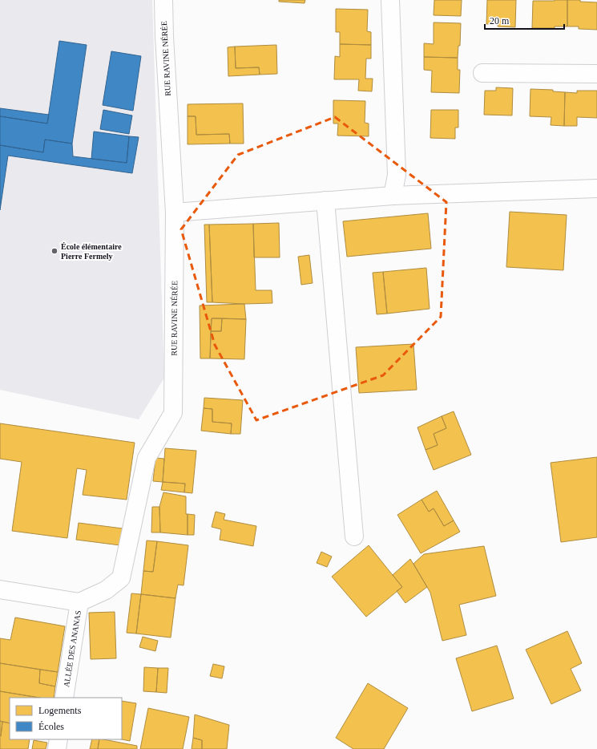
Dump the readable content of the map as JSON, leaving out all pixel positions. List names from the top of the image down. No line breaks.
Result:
{"streets":{"street":["RUE RAVINE NÉRÉE","ALLÉE DES ANANAS"]},"crossings":[["RUE RAVINE NÉRÉE","ALLÉE DES ANANAS"]],"places":["École élémentaire Pierre Fermely"],"legend":["Logements","Écoles"],"scale_bar":"20 m"}
